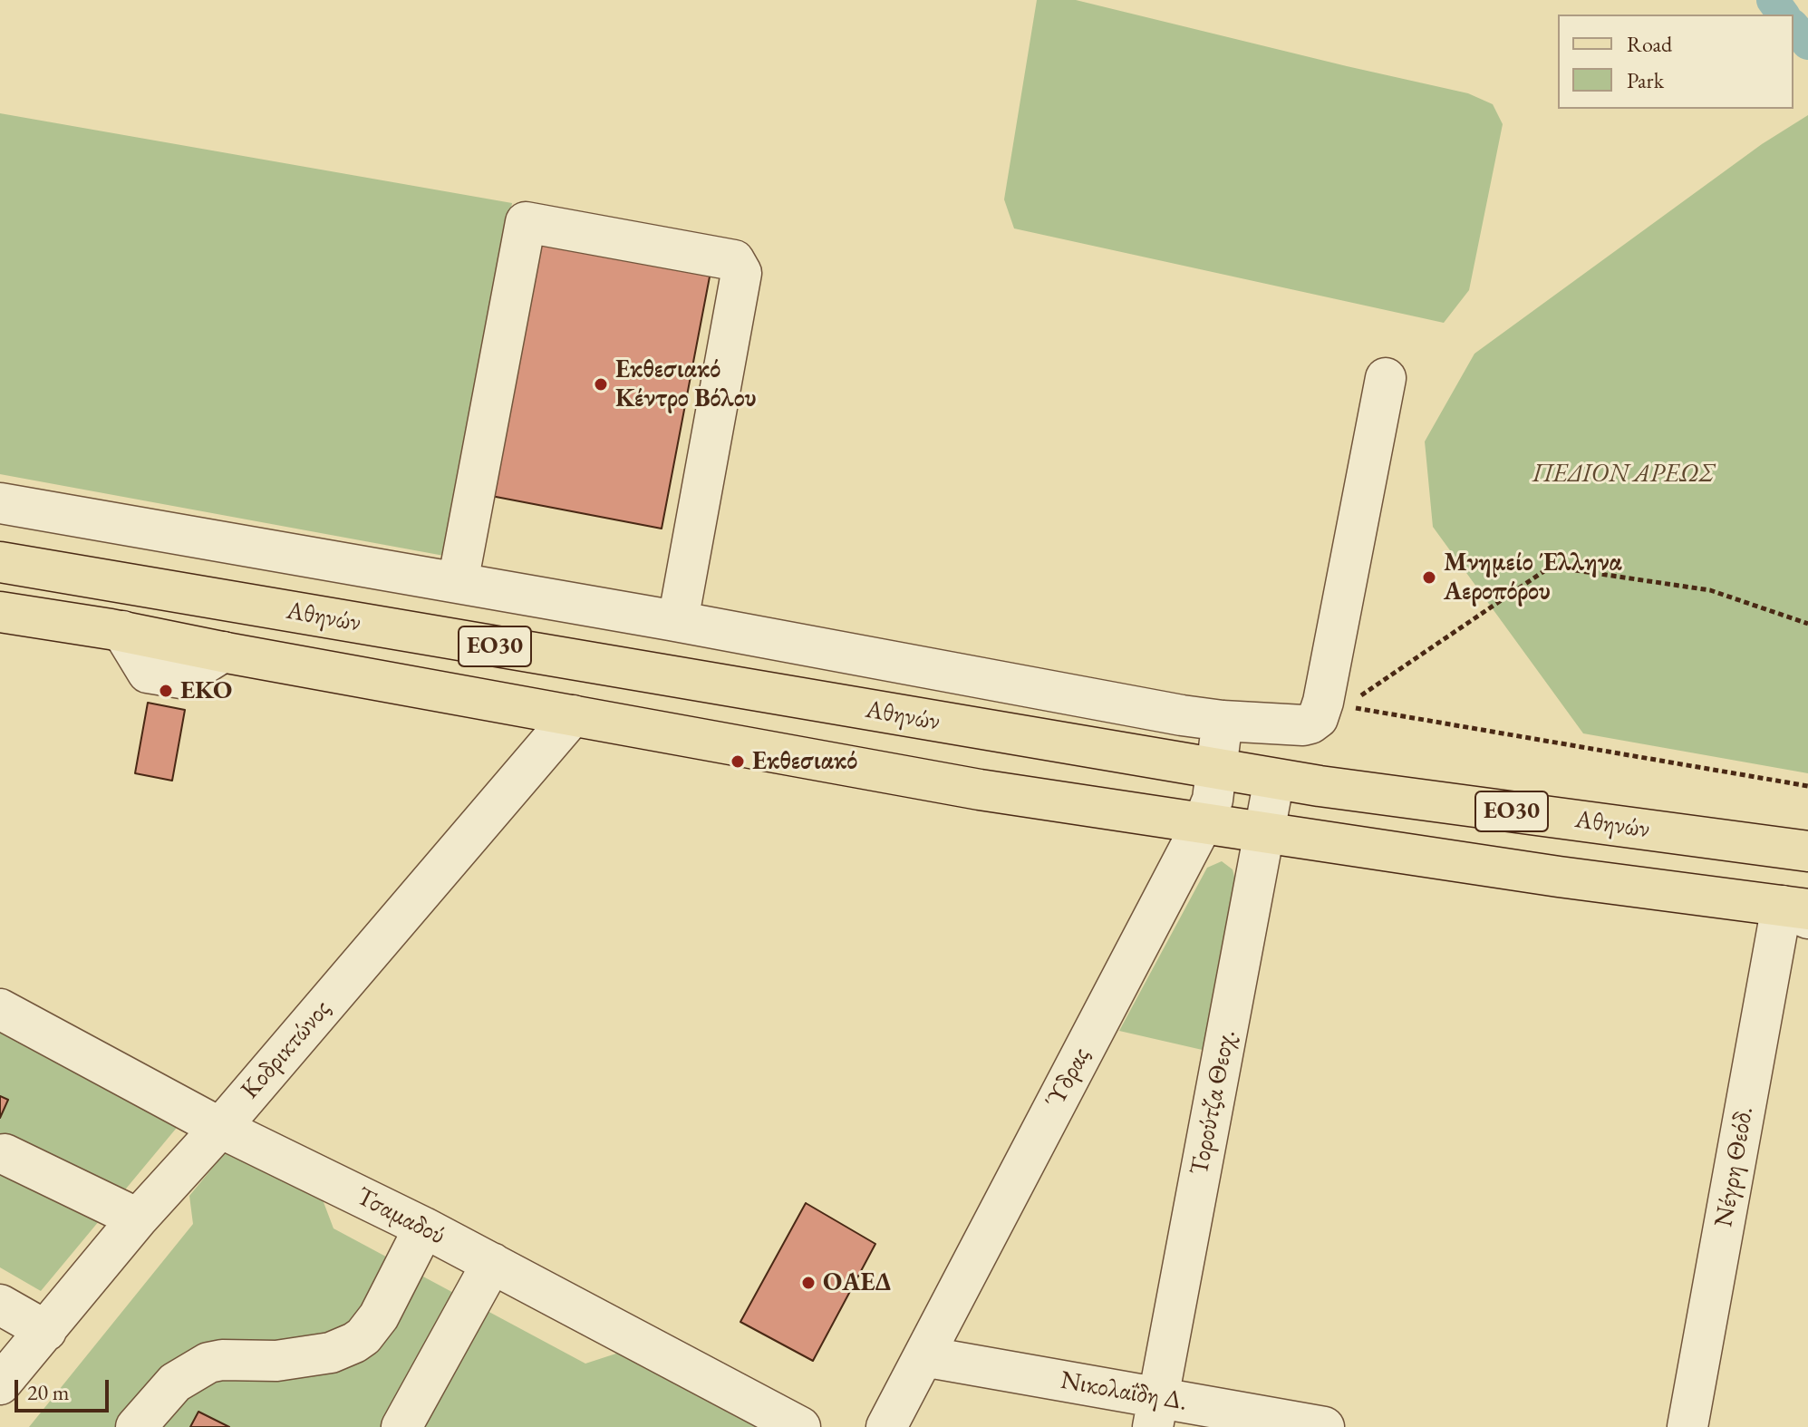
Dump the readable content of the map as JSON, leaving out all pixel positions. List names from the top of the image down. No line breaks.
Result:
{"streets":{"main road":["Αθηνών","ΕΟ30"],"street":["Κοδρικτώνος","Ύδρας","Τορούτζα Θεοχ.","Νέγρη Θεόδ.","Τσαμαδού","Νικολαΐδη Δ."]},"crossings":[["Αθηνών","Κοδρικτώνος"],["Αθηνών","Ύδρας"],["Αθηνών","Τορούτζα Θεοχ."],["Αθηνών","Νέγρη Θεόδ."],["Κοδρικτώνος","Τσαμαδού"],["Ύδρας","Νικολαΐδη Δ."],["Τορούτζα Θεοχ.","Νικολαΐδη Δ."]],"parks":["ΠΕΔΙΟΝ ΑΡΕΩΣ"],"places":["Εκθεσιακό Κέντρο Βόλου","Μνημείο Έλληνα Αεροπόρου","EKO","Εκθεσιακό","ΟΑΕΔ"],"legend":["Road","Park"],"scale_bar":"20 m"}
